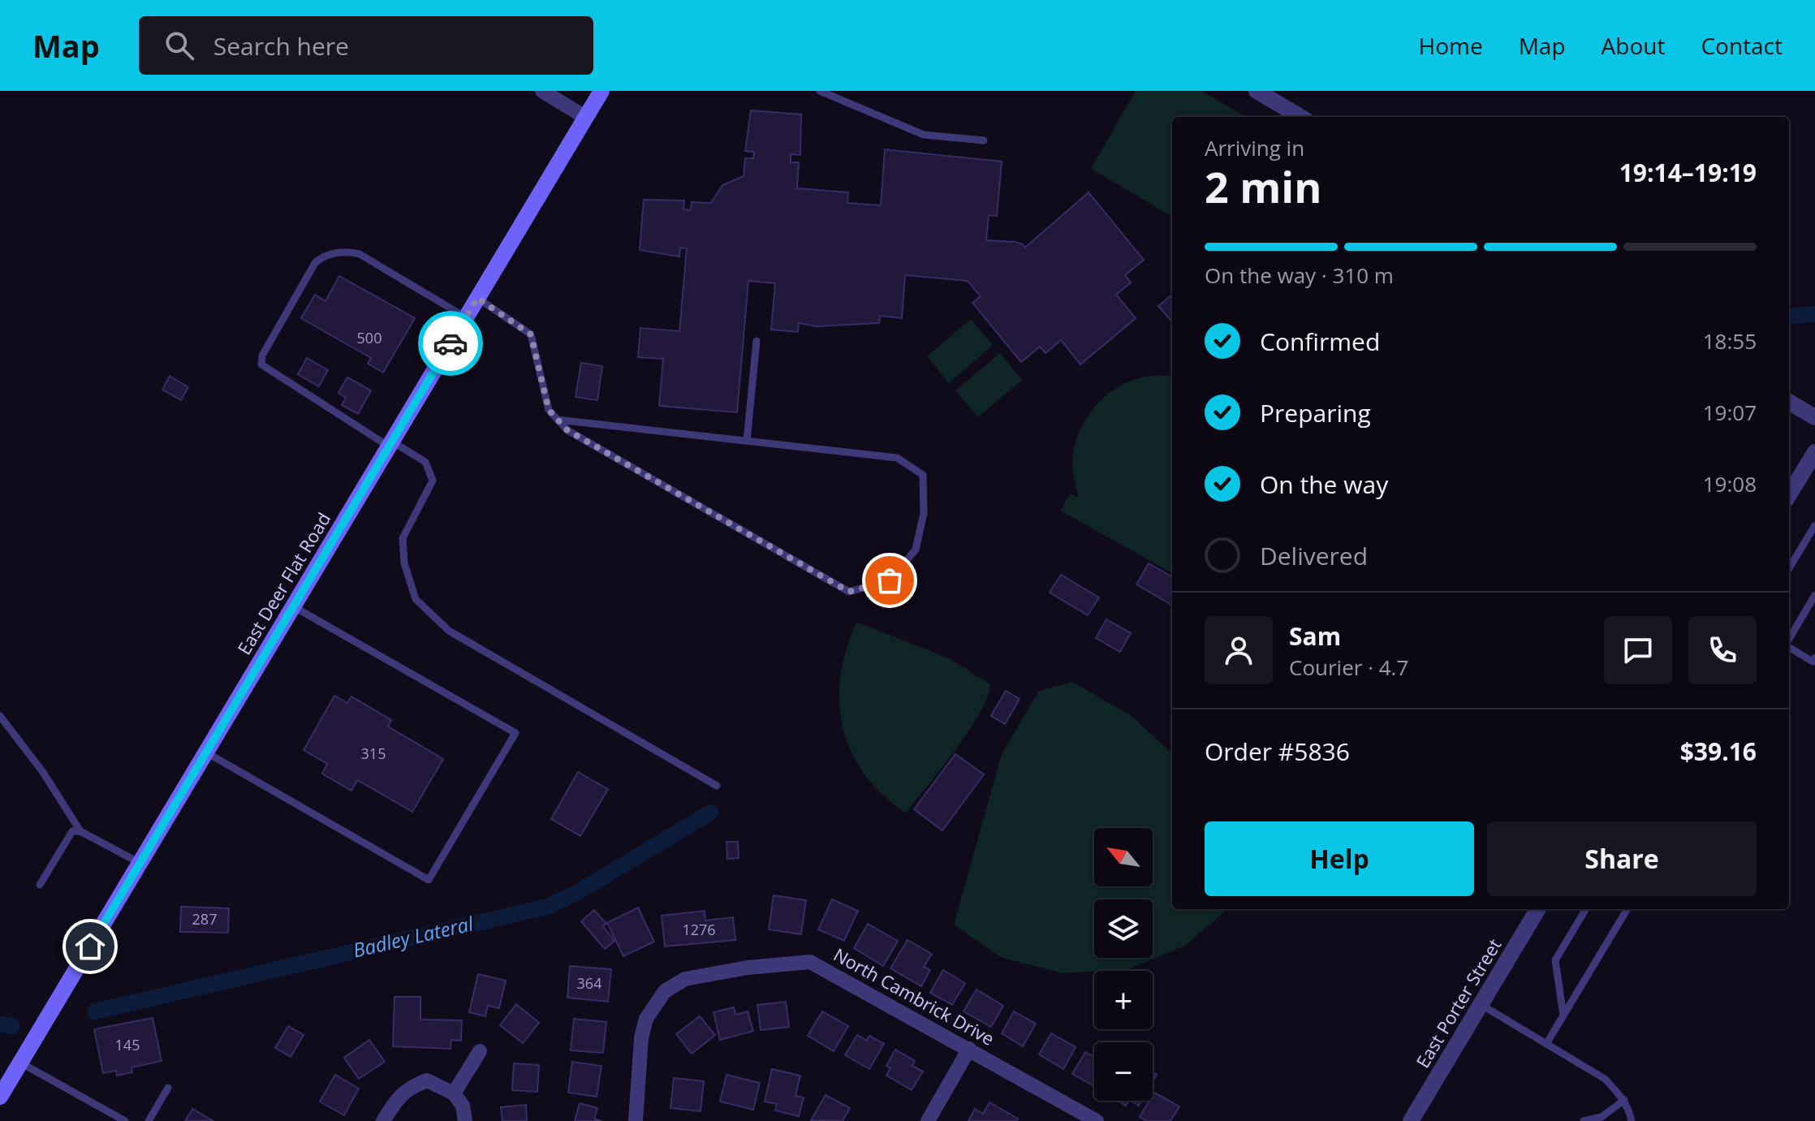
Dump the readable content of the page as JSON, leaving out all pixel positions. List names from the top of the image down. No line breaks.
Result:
{"streets":{"main road":["East Deer Flat Road"],"street":["North Cambrick Drive","East Porter Street"]},"water":["Badley Lateral"],"house_numbers":["500","315","287","1276","364","145"],"north":"top left","page":{"header":"Map","search":"Search here","nav":["Home","Map","About","Contact"],"heading":["2 min","Arriving in","19:14–19:19"],"panel":["Sam","Courier · 4.7","Order #5836","$39.16"],"bar":"On the way · 310 m","list":[["Confirmed","18:55"],["Preparing","19:07"],["On the way","19:08"],"Delivered"],"buttons":["Help","Share"],"map_buttons":["+","−"]}}
